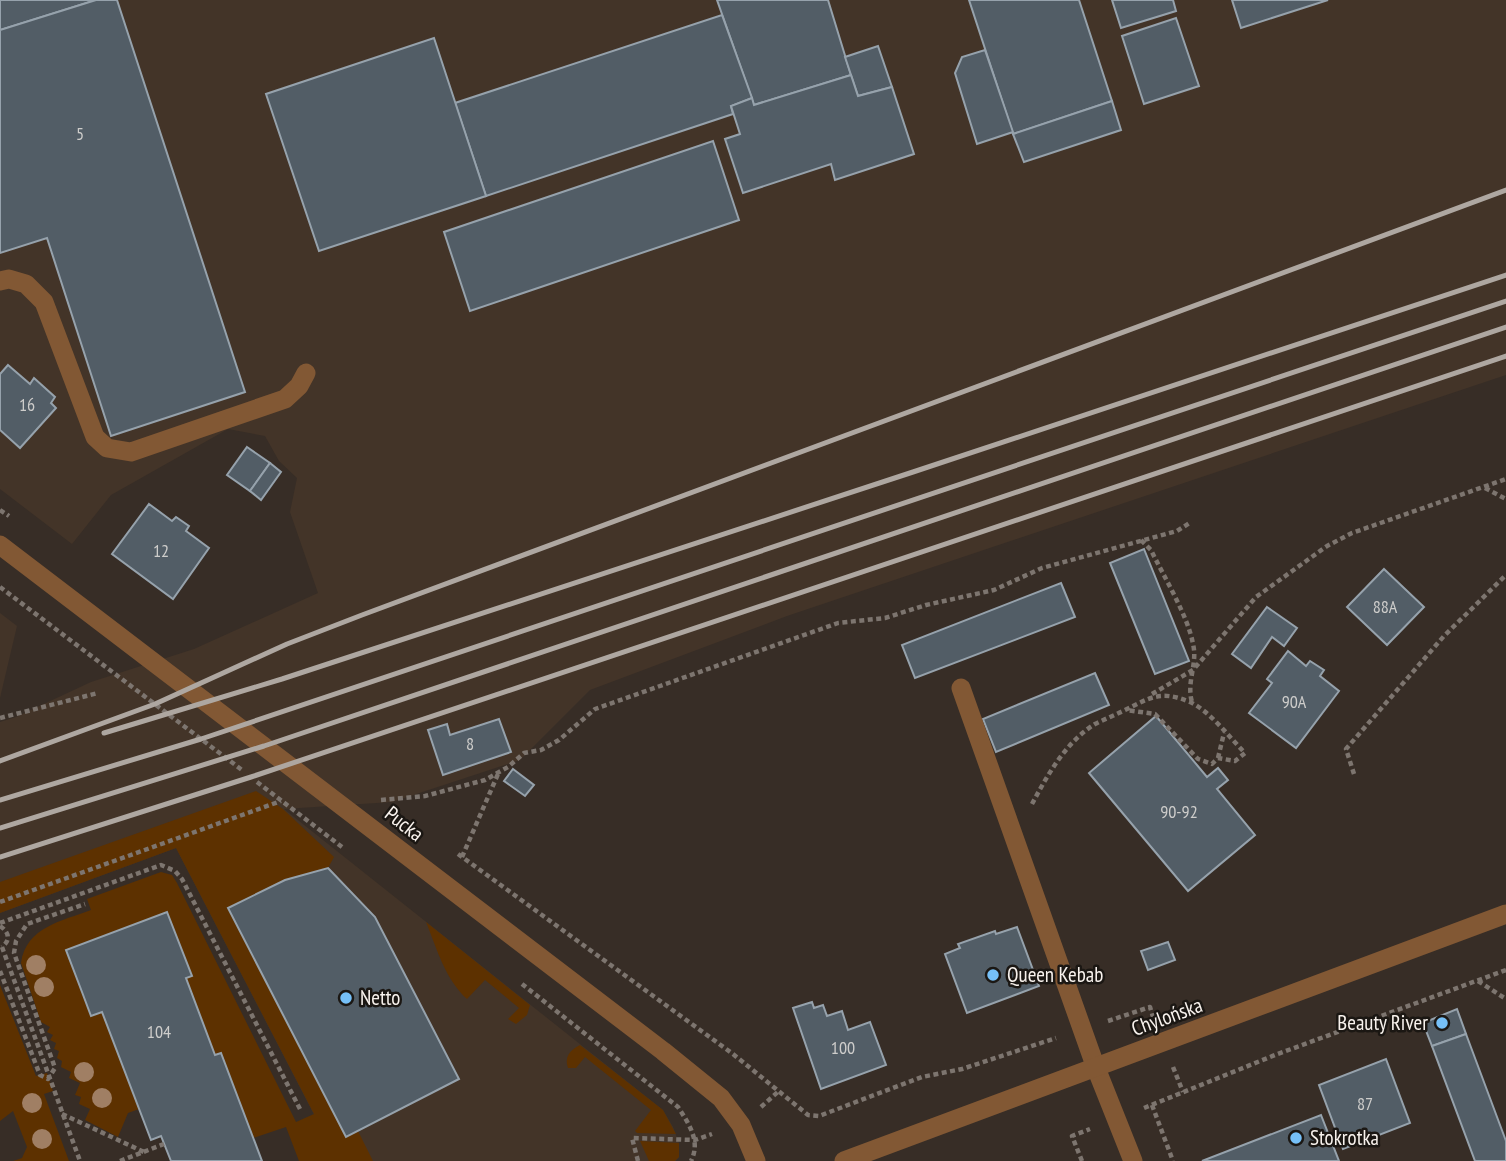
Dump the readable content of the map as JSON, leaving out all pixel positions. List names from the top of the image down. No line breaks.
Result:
{"streets":{"street":["Pucka","Chylońska"]},"places":["Queen Kebab","Netto","Beauty River","Stokrotka"],"house_numbers":["5","16","12","88A","90A","8","90-92","104","100","87"]}
